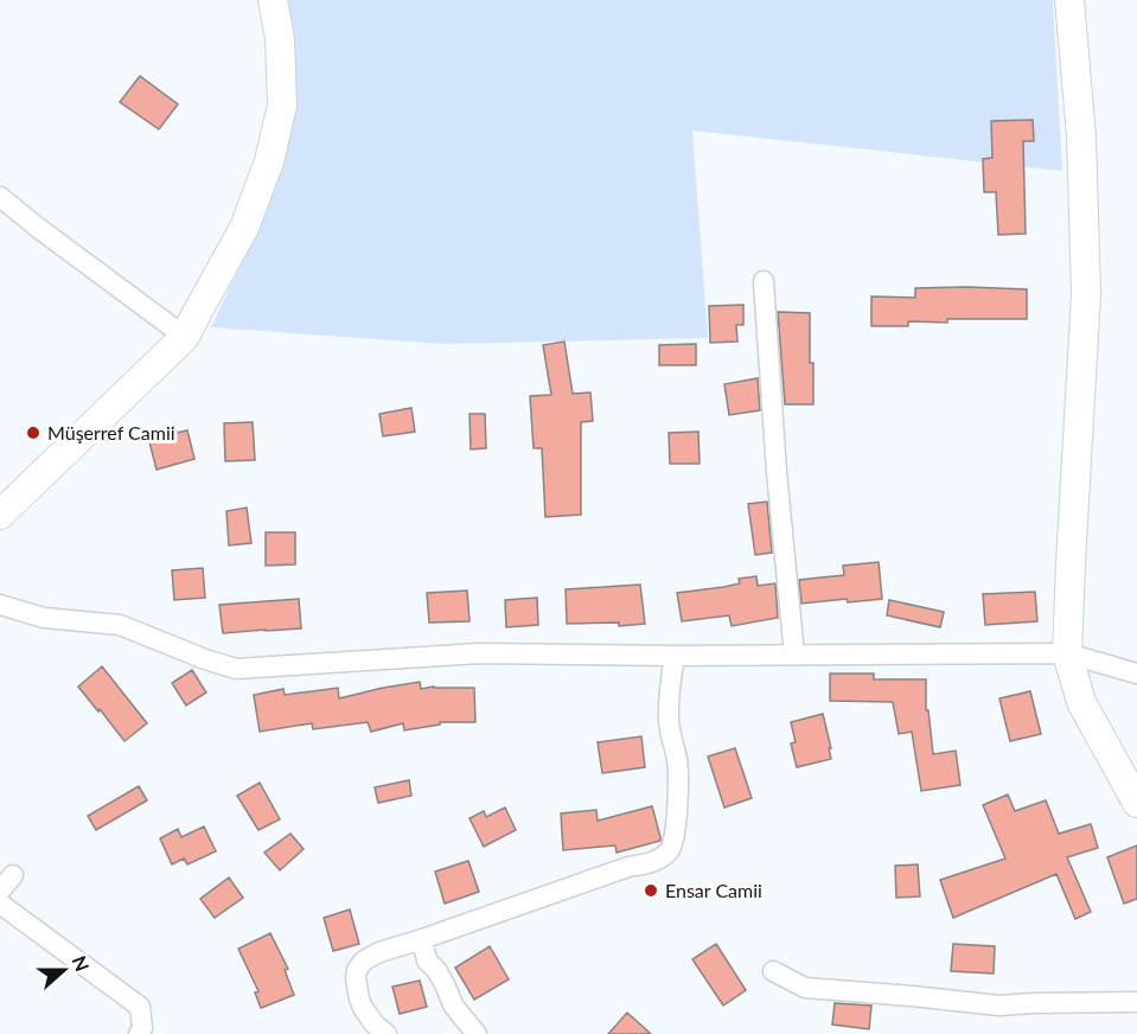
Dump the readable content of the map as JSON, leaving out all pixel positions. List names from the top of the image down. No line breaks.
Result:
{"places":["Müşerref Camii","Ensar Camii"],"north":"right"}
